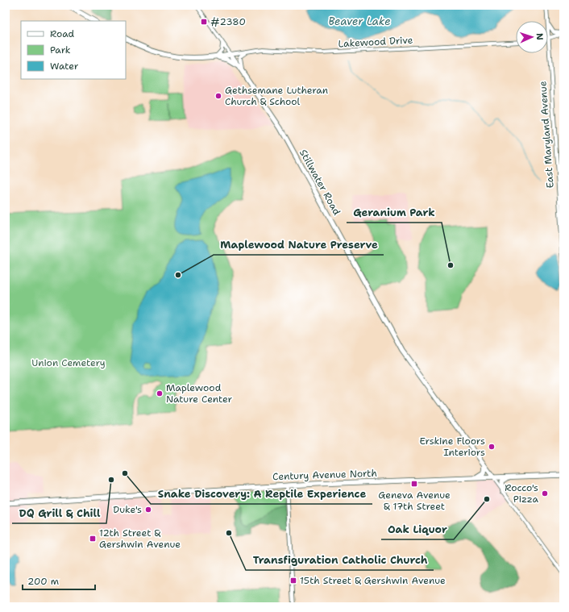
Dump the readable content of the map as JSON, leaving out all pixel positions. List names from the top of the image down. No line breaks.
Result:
{"streets":{"main road":["Stillwater Road","Century Avenue North"],"street":["Lakewood Drive","East Maryland Avenue"]},"crossings":[["Lakewood Drive","Stillwater Road"],["Stillwater Road","Century Avenue North"]],"water":["Beaver Lake"],"parks":["Union Cemetery"],"places":{"transit":["#2380","Geneva Avenue & 17th Street","12th Street & Gershwin Avenue","15th Street & Gershwin Avenue"],"other":["Gethsemane Lutheran Church & School","Geranium Park","Maplewood Nature Preserve","Maplewood Nature Center","Erskine Floors Interiors","Snake Discovery: A Reptile Experience","DQ Grill & Chill","Rocco's Pizza","Oak Liquor","Duke's","Transfiguration Catholic Church"]},"legend":["Road","Park","Water"],"scale_bar":"200 m","north":"right"}
